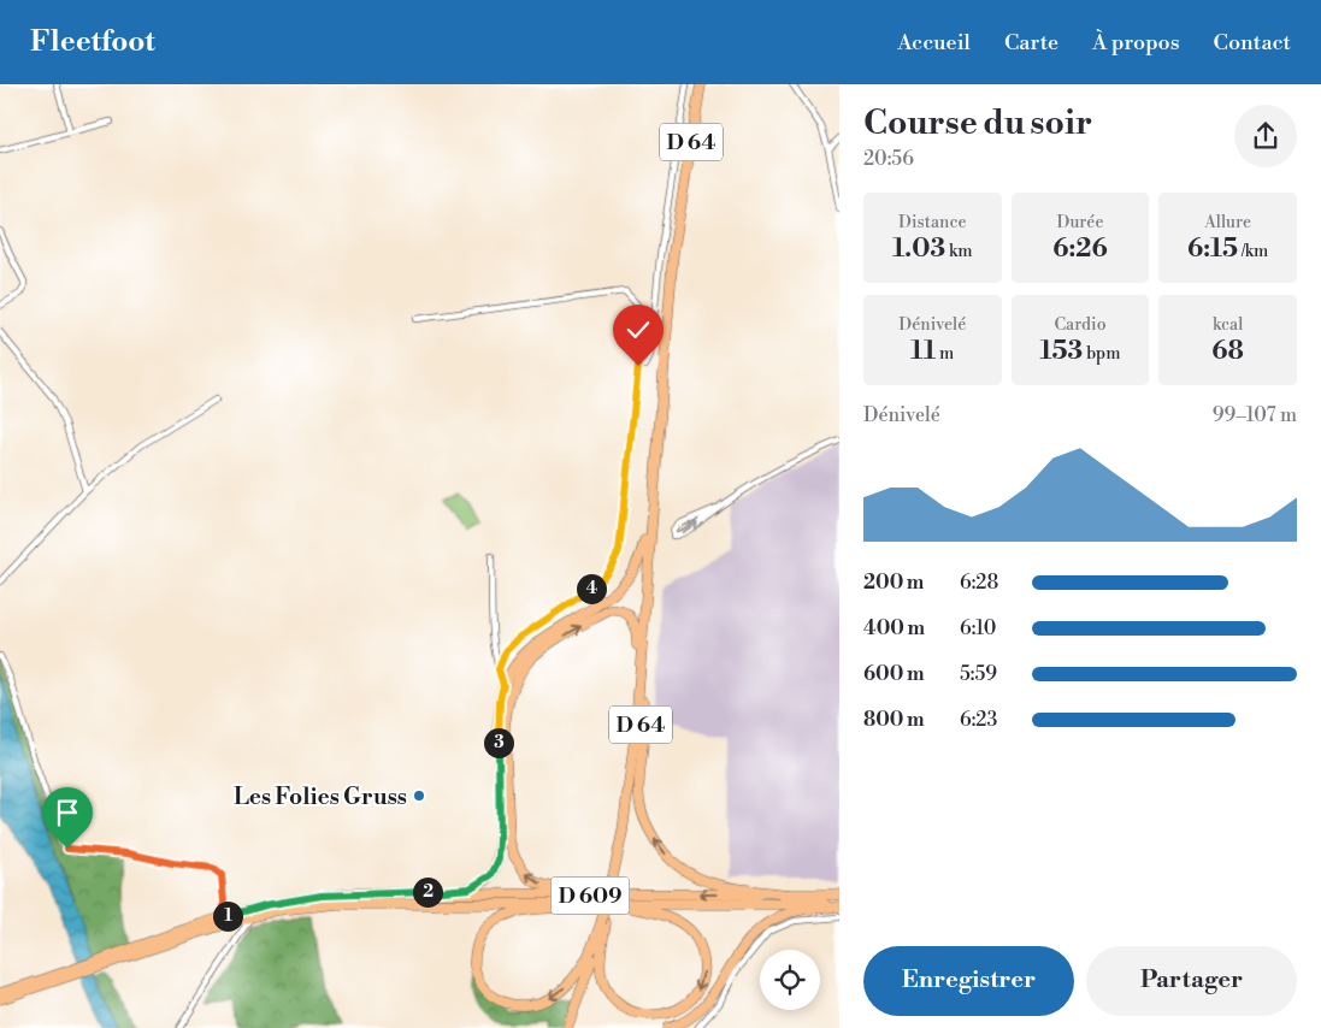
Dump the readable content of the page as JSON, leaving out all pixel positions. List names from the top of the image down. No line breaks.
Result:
{"streets":{"main road":["D 64","D 609"]},"places":["Les Folies Gruss"],"page":{"header":"Fleetfoot","nav":["Accueil","Carte","À propos","Contact"],"heading":["Course du soir","20:56"],"stats":[["Distance","1.03 km"],["Durée","6:26"],["Allure","6:15 /km"],["Dénivelé","11 m"],["Cardio","153 bpm"],["kcal","68"]],"chart":["Dénivelé","99–107 m"],"list":[{"name":"200 m","note":"6:28"},{"name":"400 m","note":"6:10"},{"name":"600 m","note":"5:59"},{"name":"800 m","note":"6:23"}],"pins":["4","3","2","1"],"buttons":["Enregistrer","Partager"]}}
